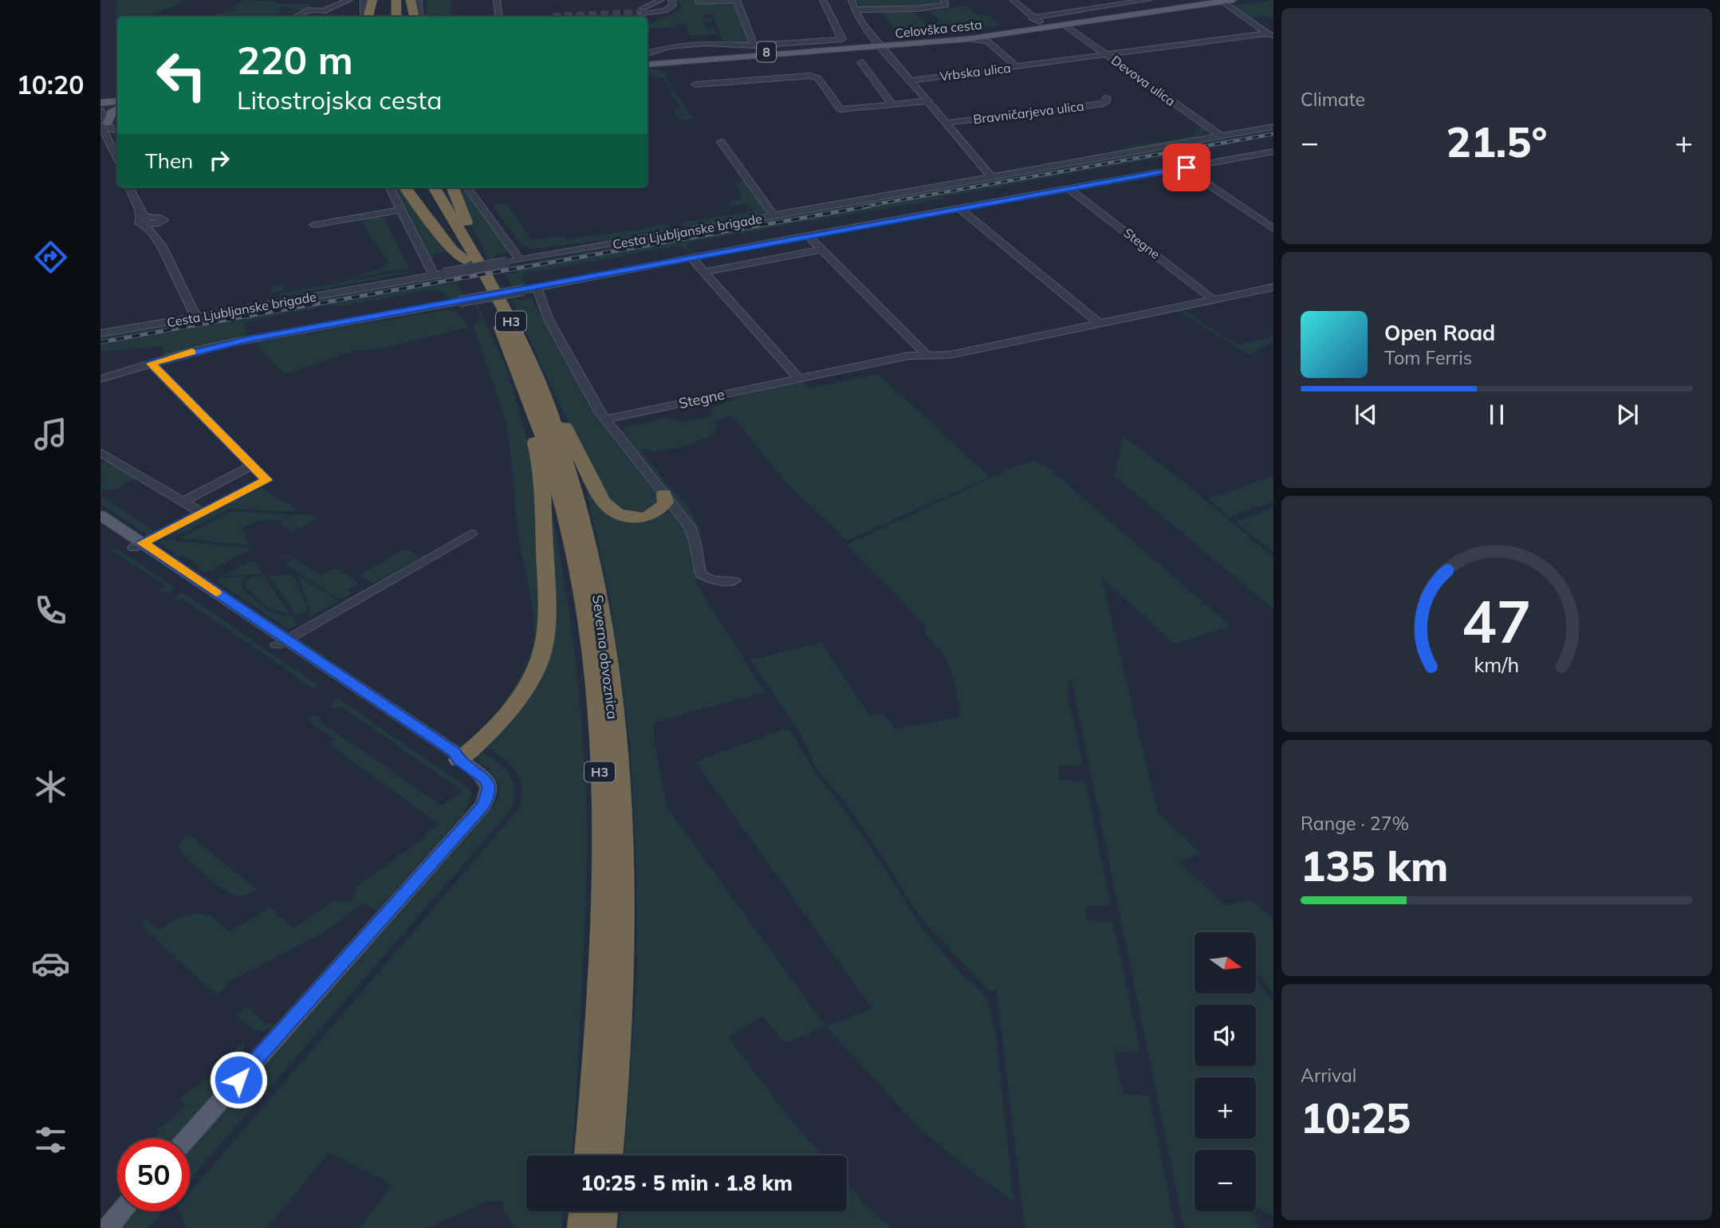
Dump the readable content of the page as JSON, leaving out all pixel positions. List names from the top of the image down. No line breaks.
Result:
{"streets":{"highway":["H3","Severna obvoznica"],"main road":["Celovška cesta","8"],"street":["Vrbska ulica","Devova ulica","Bravničarjeva ulica","Cesta Ljubljanske brigade","Stegne"]},"crossings":[["Celovška cesta","Vrbska ulica"],["Celovška cesta","Devova ulica"],["Celovška cesta","Bravničarjeva ulica"],["Vrbska ulica","Bravničarjeva ulica"],["Devova ulica","Cesta Ljubljanske brigade"],["Bravničarjeva ulica","Cesta Ljubljanske brigade"]],"north":"right","page":{"tabs":"10:20","tile":["Climate",["Range · 27%","135 km"],["Arrival","10:25"]],"turn":["220 m","Litostrojska cesta"],"heat":["−","21.5°","+"],"then":"Then","song":["Open Road","Tom Ferris"],"map_buttons":["+","−"],"limit":"50","trip":"10:25 · 5 min · 1.8 km","gauge":["47","km/h"]}}
